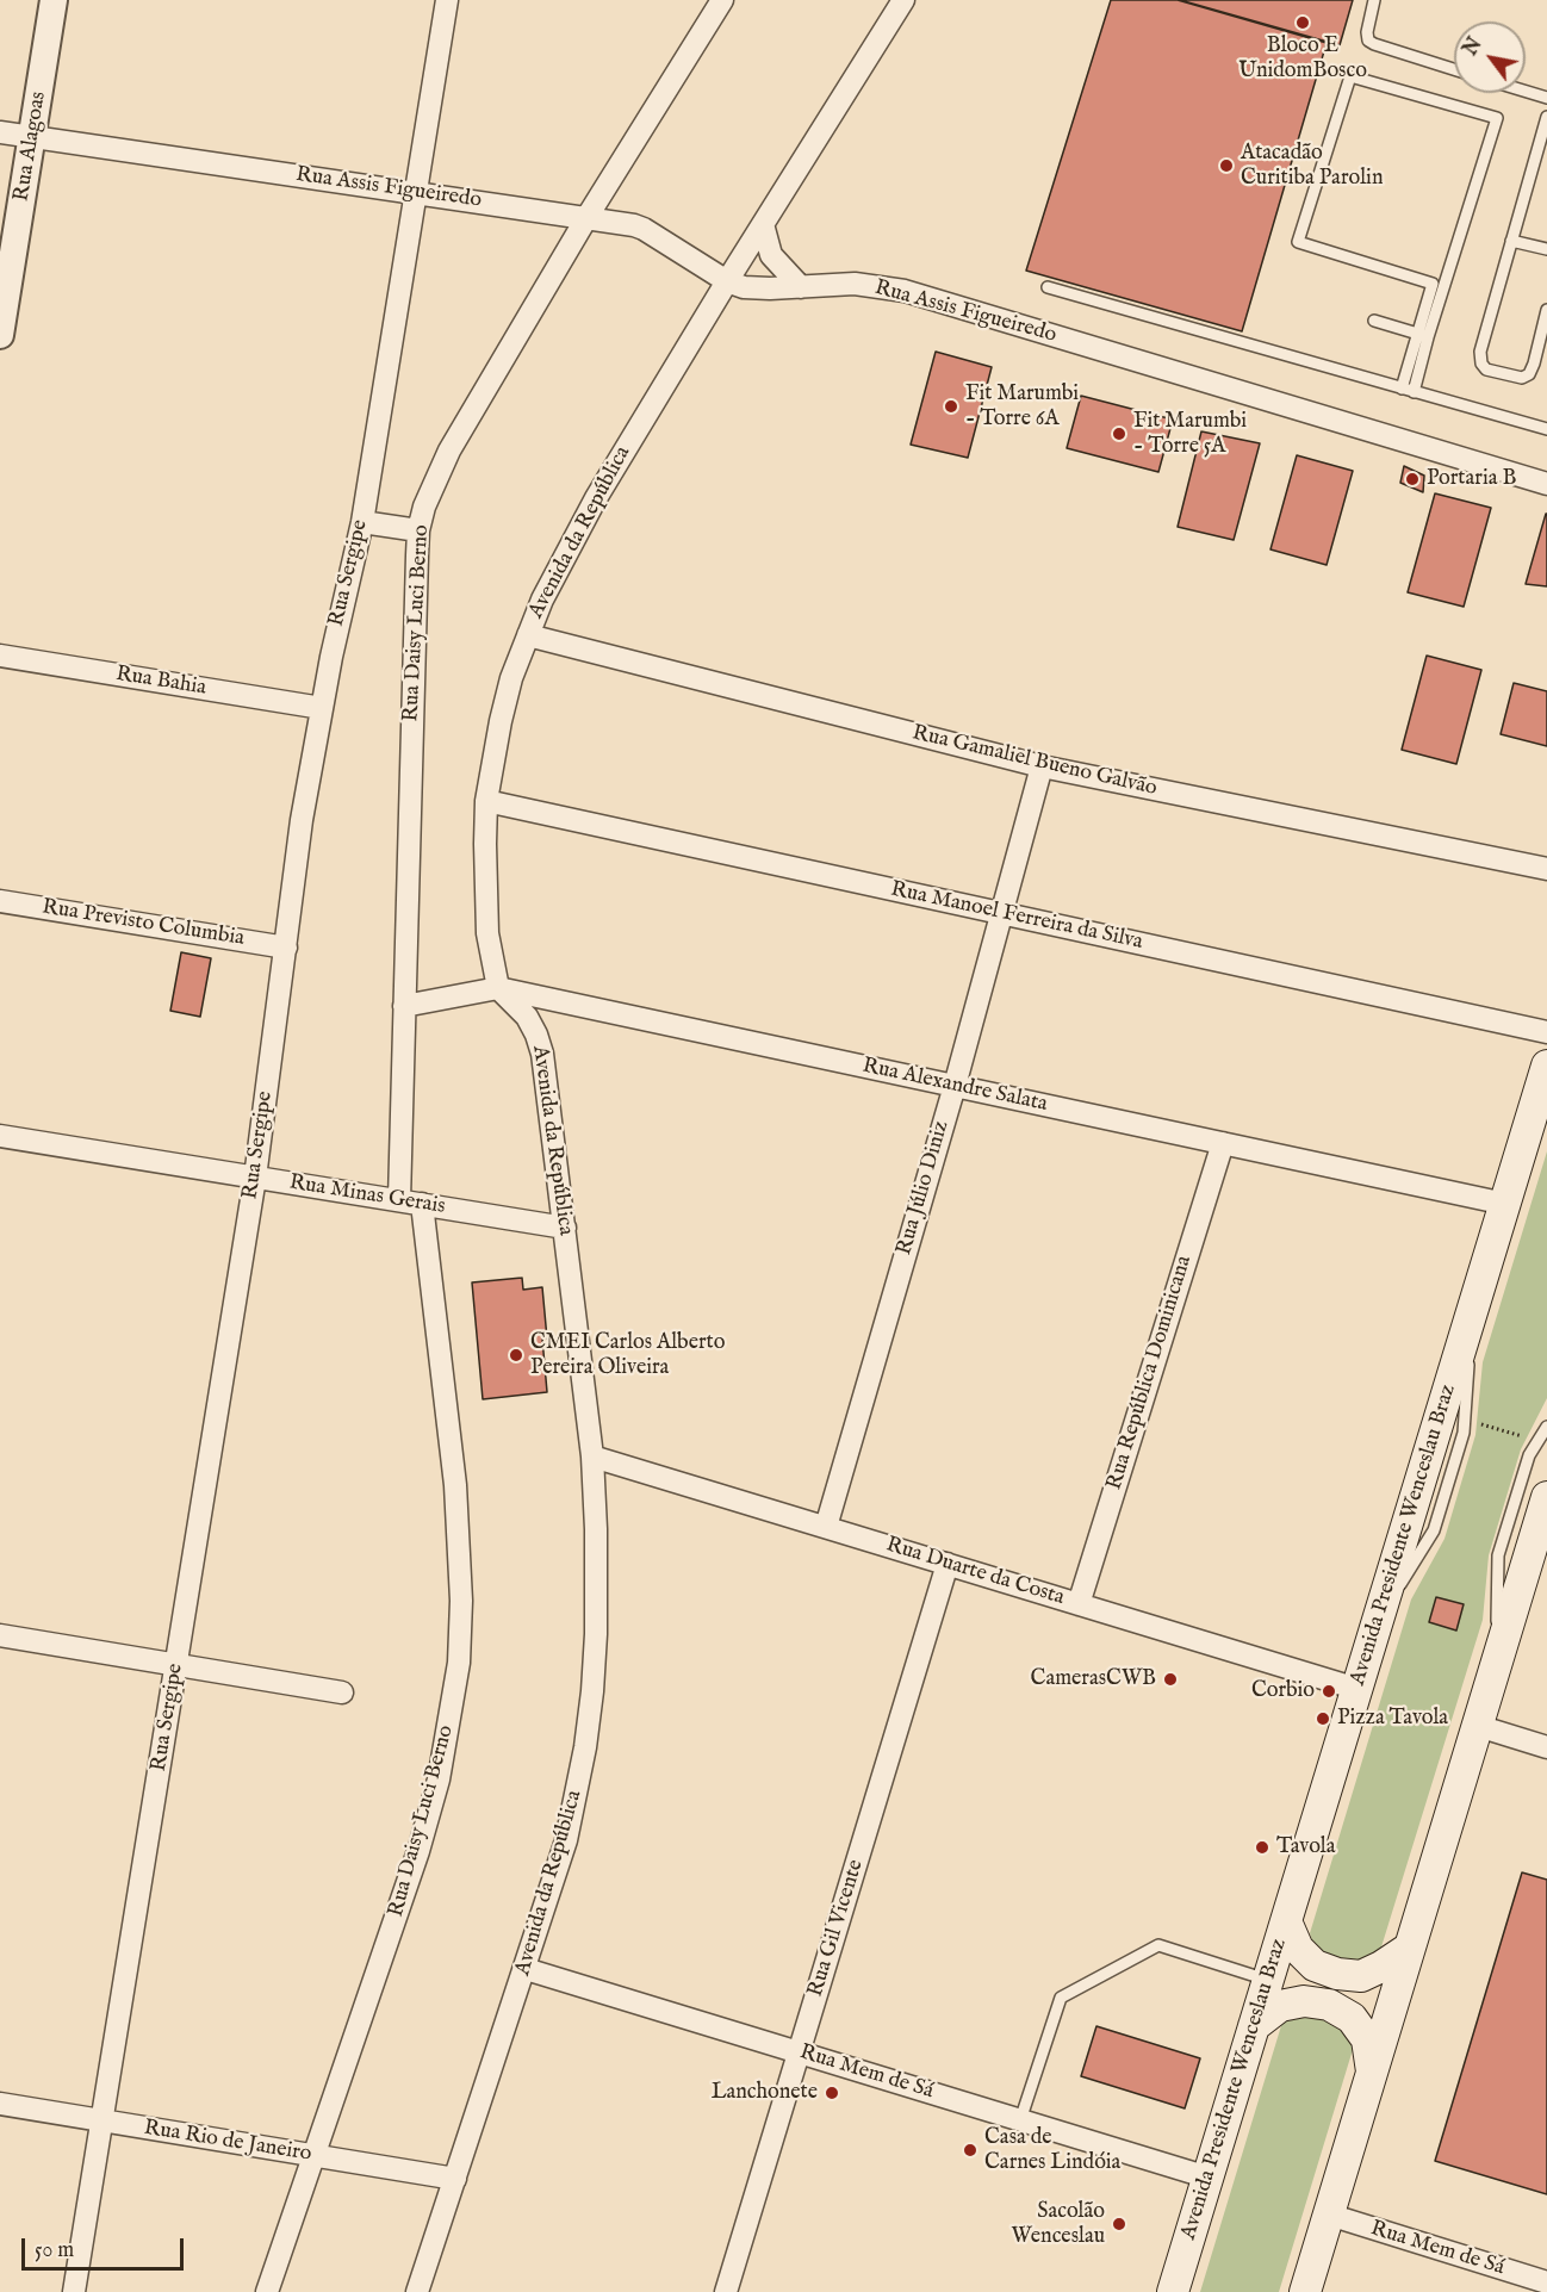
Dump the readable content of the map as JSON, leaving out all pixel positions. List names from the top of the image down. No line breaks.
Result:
{"streets":{"main road":["Avenida Presidente Wenceslau Braz"],"street":["Rua Alagoas","Rua Assis Figueiredo","Avenida da República","Rua Sergipe","Rua Daisy Luci Berno","Rua Bahia","Rua Gamaliel Bueno Galvão","Rua Manoel Ferreira da Silva","Rua Previsto Columbia","Rua Alexandre Salata","Rua Júlio Diniz","Rua Minas Gerais","Rua República Dominicana","Rua Duarte da Costa","Rua Gil Vicente","Rua Mem de Sá","Rua Rio de Janeiro"]},"crossings":[["Rua Alagoas","Rua Assis Figueiredo"],["Rua Assis Figueiredo","Avenida da República"],["Rua Assis Figueiredo","Rua Sergipe"],["Rua Assis Figueiredo","Rua Daisy Luci Berno"],["Avenida da República","Rua Gamaliel Bueno Galvão"],["Avenida da República","Rua Manoel Ferreira da Silva"],["Avenida da República","Rua Alexandre Salata"],["Avenida da República","Rua Minas Gerais"],["Avenida da República","Rua Duarte da Costa"],["Avenida da República","Rua Mem de Sá"],["Avenida da República","Rua Rio de Janeiro"],["Rua Sergipe","Rua Bahia"],["Rua Sergipe","Rua Previsto Columbia"],["Rua Sergipe","Rua Minas Gerais"],["Rua Sergipe","Rua Rio de Janeiro"],["Rua Daisy Luci Berno","Rua Alexandre Salata"],["Rua Daisy Luci Berno","Rua Minas Gerais"],["Rua Daisy Luci Berno","Rua Rio de Janeiro"],["Rua Gamaliel Bueno Galvão","Rua Júlio Diniz"],["Rua Manoel Ferreira da Silva","Rua Júlio Diniz"],["Rua Alexandre Salata","Rua Júlio Diniz"],["Rua Alexandre Salata","Rua República Dominicana"],["Rua Alexandre Salata","Avenida Presidente Wenceslau Braz"],["Rua Júlio Diniz","Rua Duarte da Costa"],["Rua República Dominicana","Rua Duarte da Costa"],["Avenida Presidente Wenceslau Braz","Rua Duarte da Costa"],["Avenida Presidente Wenceslau Braz","Rua Mem de Sá"],["Rua Duarte da Costa","Rua Gil Vicente"],["Rua Gil Vicente","Rua Mem de Sá"]],"places":["Bloco E UnidomBosco","Atacadão Curitiba Parolin","Fit Marumbi - Torre 6A","Fit Marumbi - Torre 5A","Portaria B","CMEI Carlos Alberto Pereira Oliveira","CamerasCWB","Corbio","Pizza Tavola","Tavola","Lanchonete","Casa de Carnes Lindóia","Sacolão Wenceslau"],"scale_bar":"50 m","north":"top left"}
